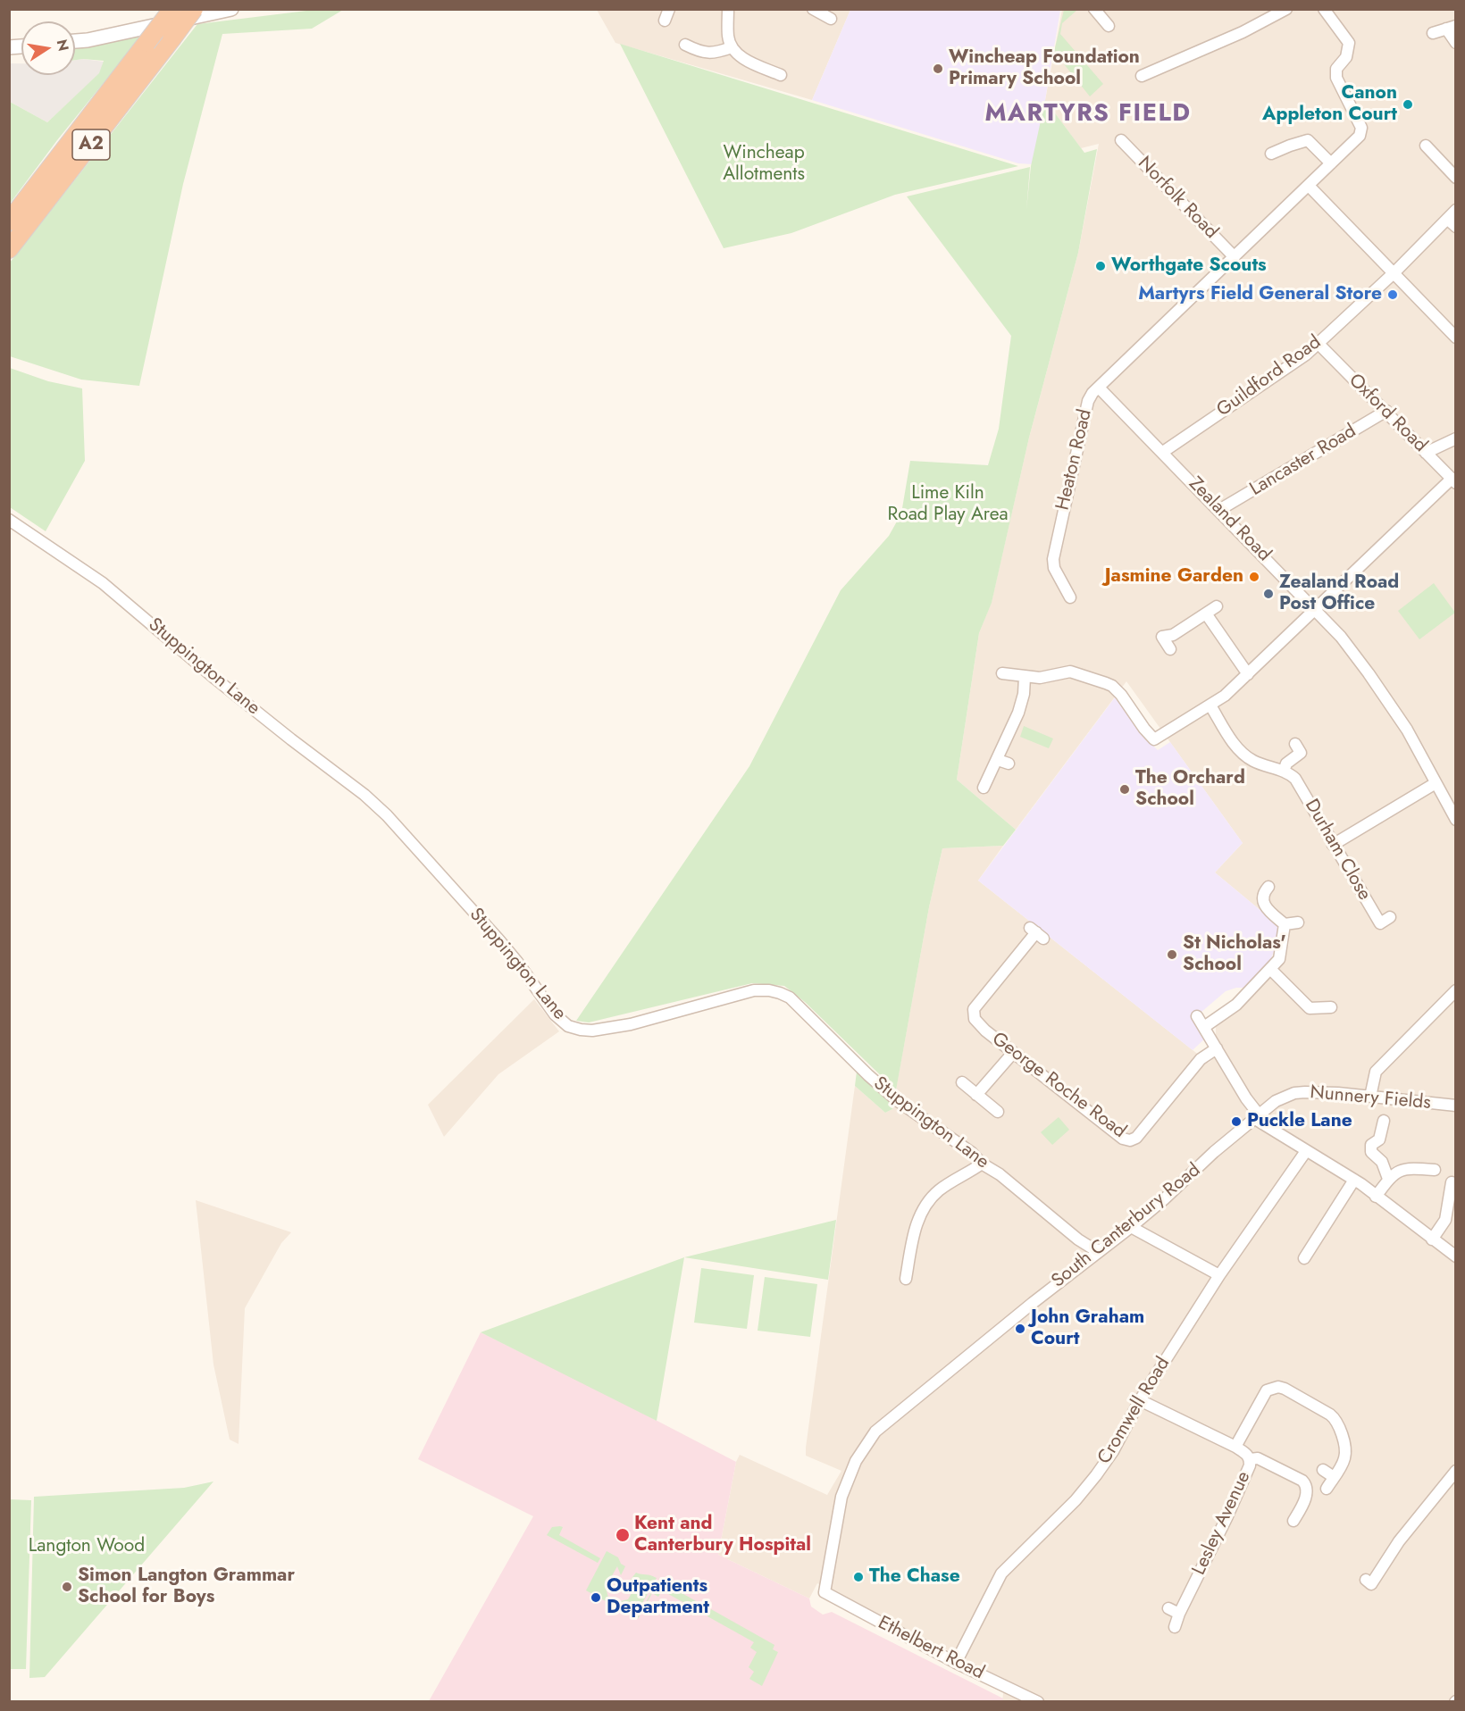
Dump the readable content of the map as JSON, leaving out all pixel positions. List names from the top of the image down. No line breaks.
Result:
{"streets":{"highway":["A2"],"street":["Norfolk Road","Guildford Road","Oxford Road","Heaton Road","Lancaster Road","Zealand Road","Stuppington Lane","Durham Close","George Roche Road","Nunnery Fields","South Canterbury Road","Cromwell Road","Lesley Avenue","Ethelbert Road"]},"crossings":[["Norfolk Road","Heaton Road"],["Guildford Road","Oxford Road"],["Guildford Road","Zealand Road"],["Oxford Road","Lancaster Road"],["Heaton Road","Zealand Road"],["Lancaster Road","Zealand Road"],["Stuppington Lane","South Canterbury Road"],["Nunnery Fields","South Canterbury Road"],["South Canterbury Road","Ethelbert Road"],["Cromwell Road","Lesley Avenue"],["Cromwell Road","Ethelbert Road"]],"districts":["MARTYRS FIELD"],"parks":["Wincheap Allotments","Lime Kiln Road Play Area","Langton Wood"],"places":["Wincheap Foundation Primary School","Canon Appleton Court","Worthgate Scouts","Martyrs Field General Store","Jasmine Garden","Zealand Road Post Office","The Orchard School","St Nicholas' School","Puckle Lane","John Graham Court","Kent and Canterbury Hospital","The Chase","Simon Langton Grammar School for Boys","Outpatients Department"],"north":"right"}
